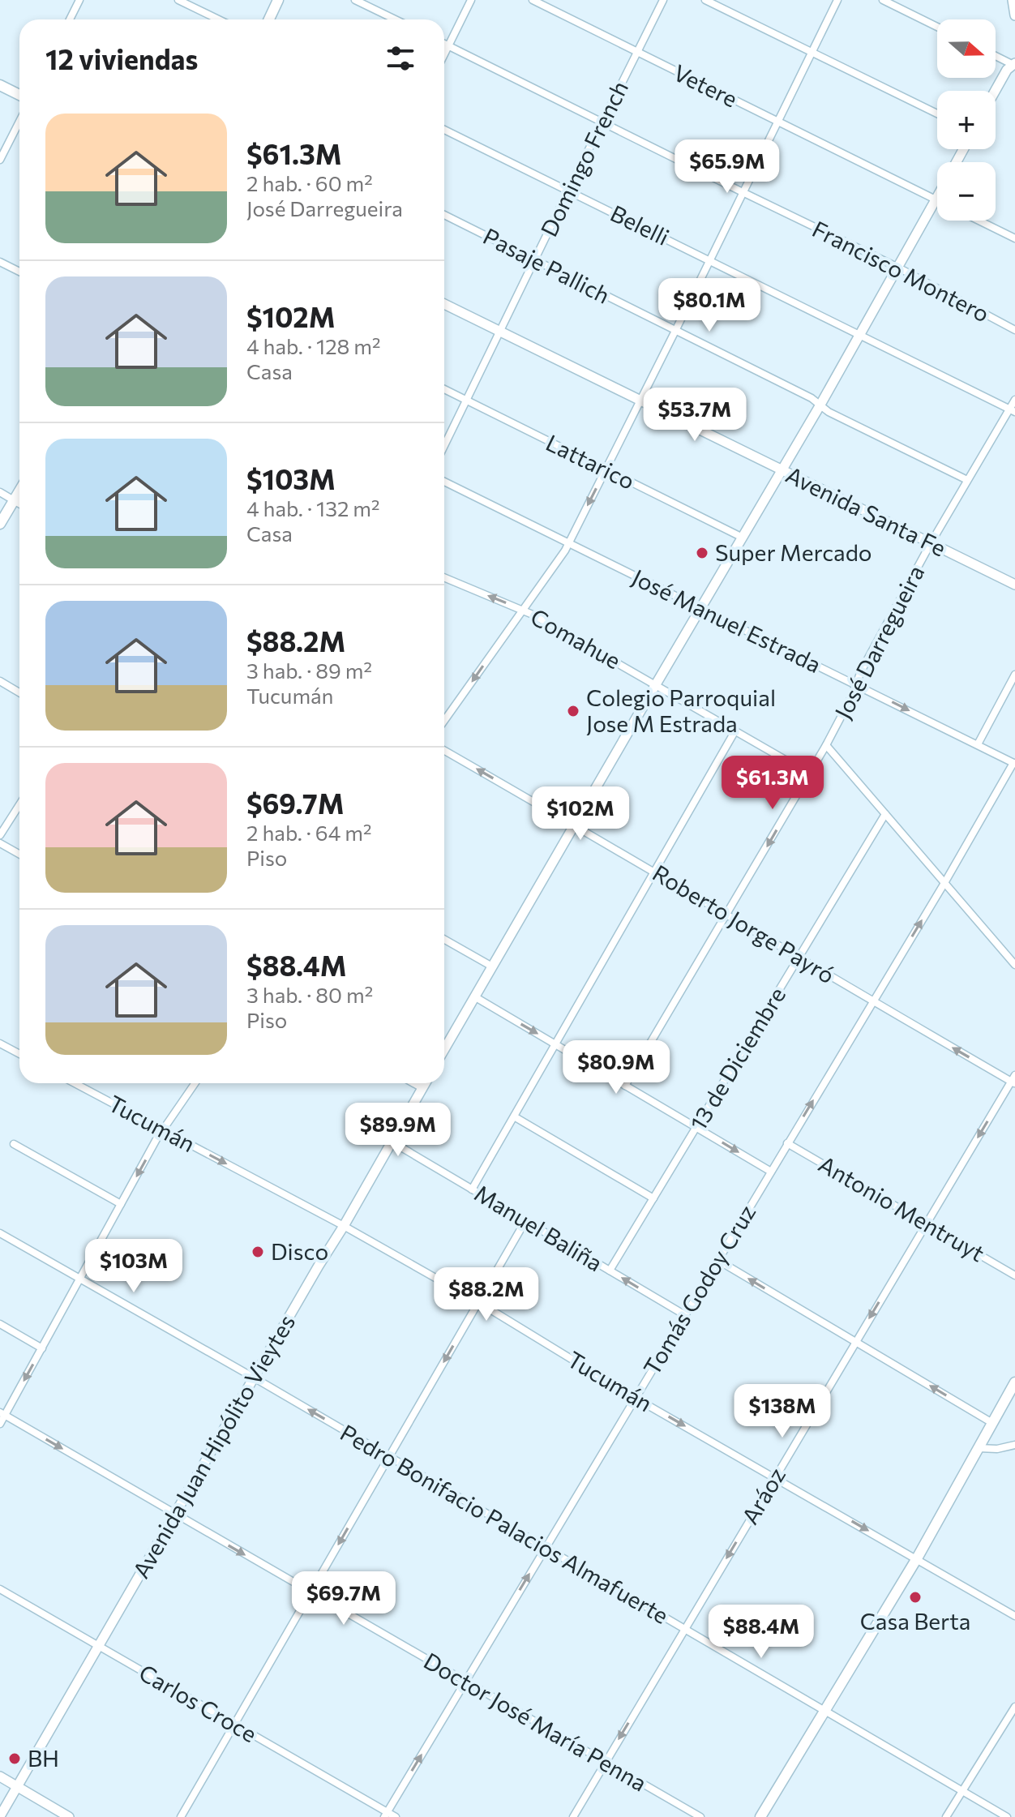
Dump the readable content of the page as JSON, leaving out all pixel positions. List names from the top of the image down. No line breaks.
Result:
{"streets":{"street":["Vetere","Domingo French","Belelli","Pasaje Pallich","Francisco Montero","Lattarico","Avenida Santa Fe","José Manuel Estrada","Comahue","José Darregueira","Roberto Jorge Payró","13 de Diciembre","Tucumán","Antonio Mentruyt","Manuel Baliña","Tomás Godoy Cruz","Avenida Juan Hipólito Vieytes","Aráoz","Pedro Bonifacio Palacios Almafuerte","Carlos Croce","Doctor José María Penna"]},"crossings":[["Vetere","Domingo French"],["Domingo French","Belelli"],["Domingo French","Pasaje Pallich"],["Domingo French","Francisco Montero"],["Domingo French","Lattarico"],["Domingo French","Avenida Santa Fe"],["Belelli","José Darregueira"],["Pasaje Pallich","José Darregueira"],["Avenida Santa Fe","José Darregueira"],["José Manuel Estrada","José Darregueira"],["José Manuel Estrada","Tomás Godoy Cruz"],["Comahue","José Darregueira"],["José Darregueira","Roberto Jorge Payró"],["Roberto Jorge Payró","13 de Diciembre"],["Roberto Jorge Payró","Tomás Godoy Cruz"],["Roberto Jorge Payró","Aráoz"],["13 de Diciembre","Manuel Baliña"],["Tucumán","Tomás Godoy Cruz"],["Tucumán","Avenida Juan Hipólito Vieytes"],["Tucumán","Aráoz"],["Antonio Mentruyt","Tomás Godoy Cruz"],["Antonio Mentruyt","Aráoz"],["Manuel Baliña","Tomás Godoy Cruz"],["Manuel Baliña","Avenida Juan Hipólito Vieytes"],["Tomás Godoy Cruz","Pedro Bonifacio Palacios Almafuerte"],["Tomás Godoy Cruz","Carlos Croce"],["Tomás Godoy Cruz","Doctor José María Penna"],["Avenida Juan Hipólito Vieytes","Pedro Bonifacio Palacios Almafuerte"],["Avenida Juan Hipólito Vieytes","Carlos Croce"],["Avenida Juan Hipólito Vieytes","Doctor José María Penna"],["Aráoz","Pedro Bonifacio Palacios Almafuerte"],["Aráoz","Doctor José María Penna"]],"one_way":["Roberto Jorge Payró","Tucumán","Tomás Godoy Cruz","Aráoz","Doctor José María Penna"],"places":["Super Mercado","Colegio Parroquial Jose M Estrada","Disco","Casa Berta","BH"],"north":"right","page":{"map_buttons":["+","−"],"heading":"12 viviendas","list":[{"name":"$61.3M","note":"2 hab. · 60 m² · José Darregueira"},{"name":"$102M","note":"4 hab. · 128 m² · Casa"},{"name":"$103M","note":"4 hab. · 132 m² · Casa"},{"name":"$88.2M","note":"3 hab. · 89 m² · Tucumán"},{"name":"$69.7M","note":"2 hab. · 64 m² · Piso"},{"name":"$88.4M","note":"3 hab. · 80 m² · Piso"}],"price":["$65.9M","$80.1M","$53.7M","$61.3M","$102M","$80.9M","$89.9M","$103M","$88.2M","$138M","$69.7M","$88.4M"]}}
